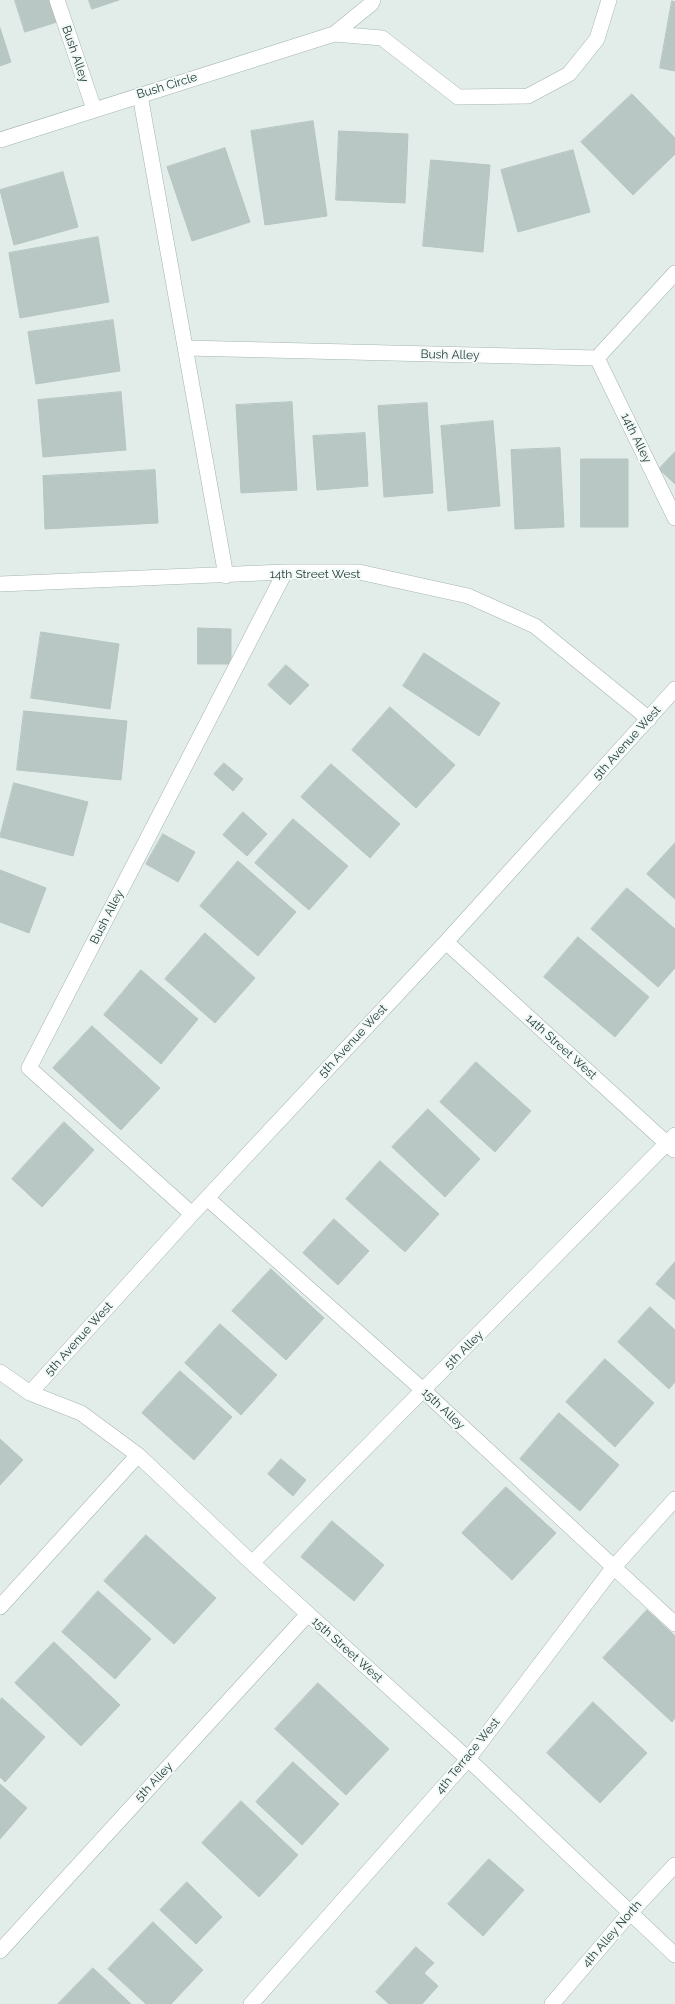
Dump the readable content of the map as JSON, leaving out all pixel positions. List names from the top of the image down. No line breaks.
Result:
{"streets":{"street":["Bush Alley","Bush Circle","14th Alley","14th Street West","5th Avenue West","5th Alley","15th Alley","15th Street West","4th Terrace West","4th Alley North"]},"crossings":[["Bush Alley","Bush Circle"],["Bush Alley","14th Alley"],["Bush Alley","14th Street West"],["Bush Alley","5th Avenue West"],["14th Street West","5th Avenue West"],["14th Street West","5th Alley"],["5th Avenue West","15th Alley"],["5th Avenue West","15th Street West"],["5th Alley","15th Alley"],["5th Alley","15th Street West"],["15th Alley","4th Terrace West"],["15th Street West","4th Terrace West"],["15th Street West","4th Alley North"]]}
